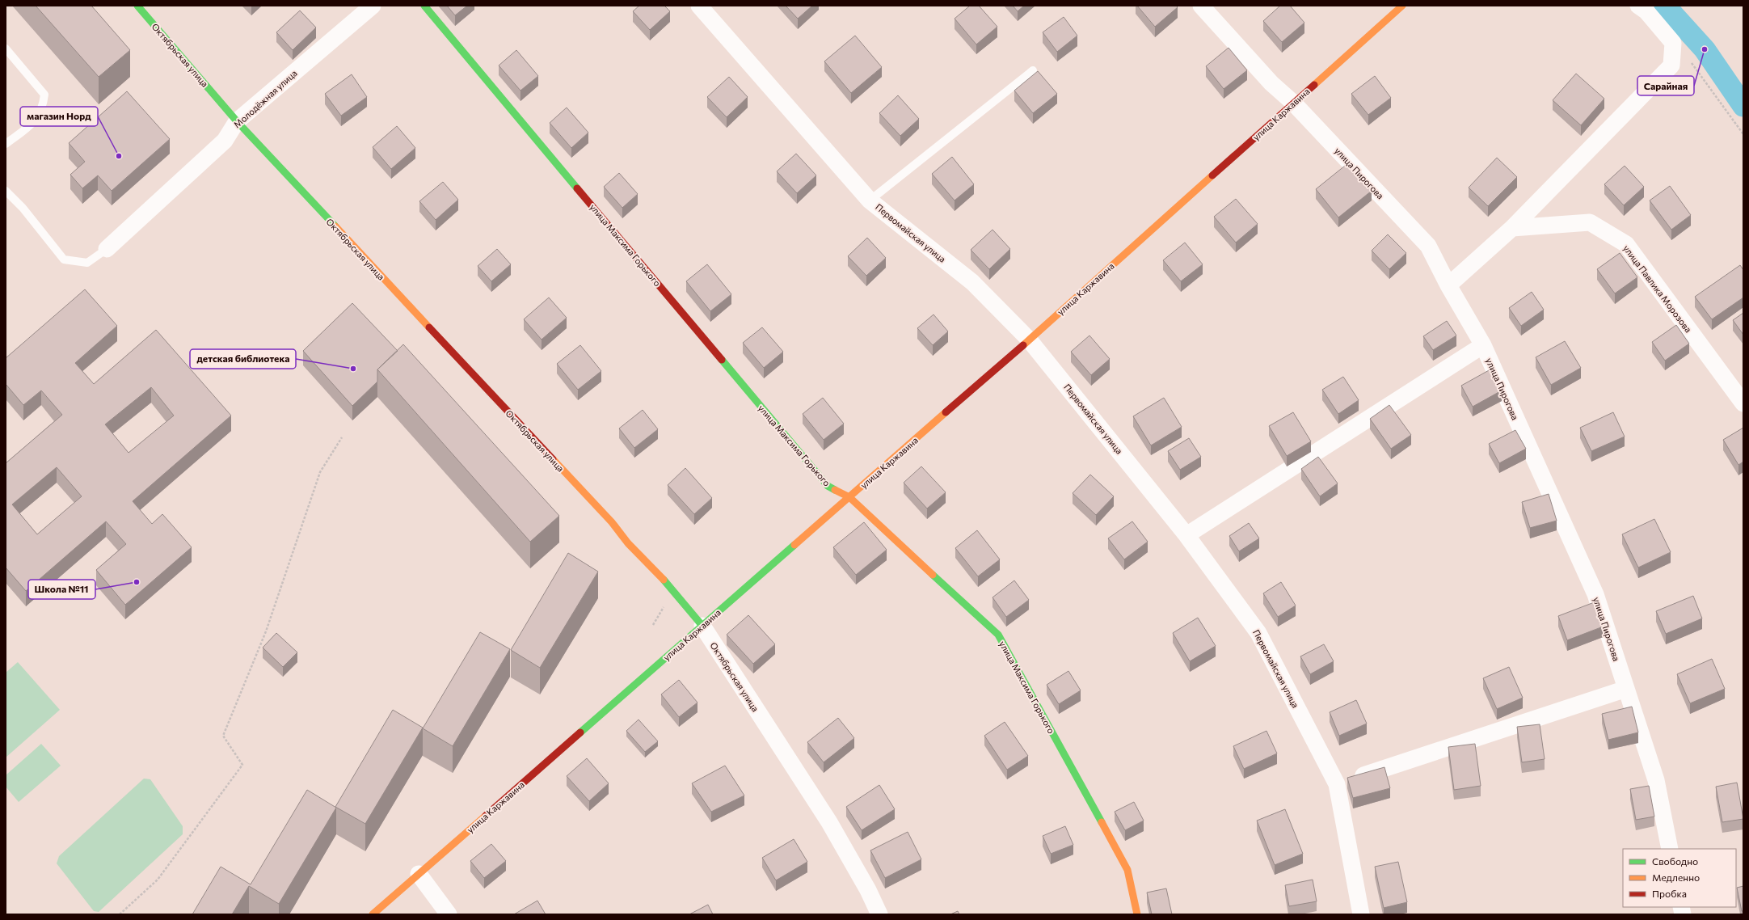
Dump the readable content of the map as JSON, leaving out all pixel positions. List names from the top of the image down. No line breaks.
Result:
{"streets":{"street":["Октябрьская улица","Молодёжная улица","улица Каржавина","улица Пирогова","Первомайская улица","улица Максима Горького","улица Павлика Морозова"]},"crossings":[["Октябрьская улица","Молодёжная улица"],["Октябрьская улица","улица Каржавина"],["улица Каржавина","улица Пирогова"],["улица Каржавина","Первомайская улица"],["улица Каржавина","улица Максима Горького"]],"places":["Сарайная","магазин Норд","детская библиотека","Школа №11"],"legend":["Свободно","Медленно","Пробка"]}
